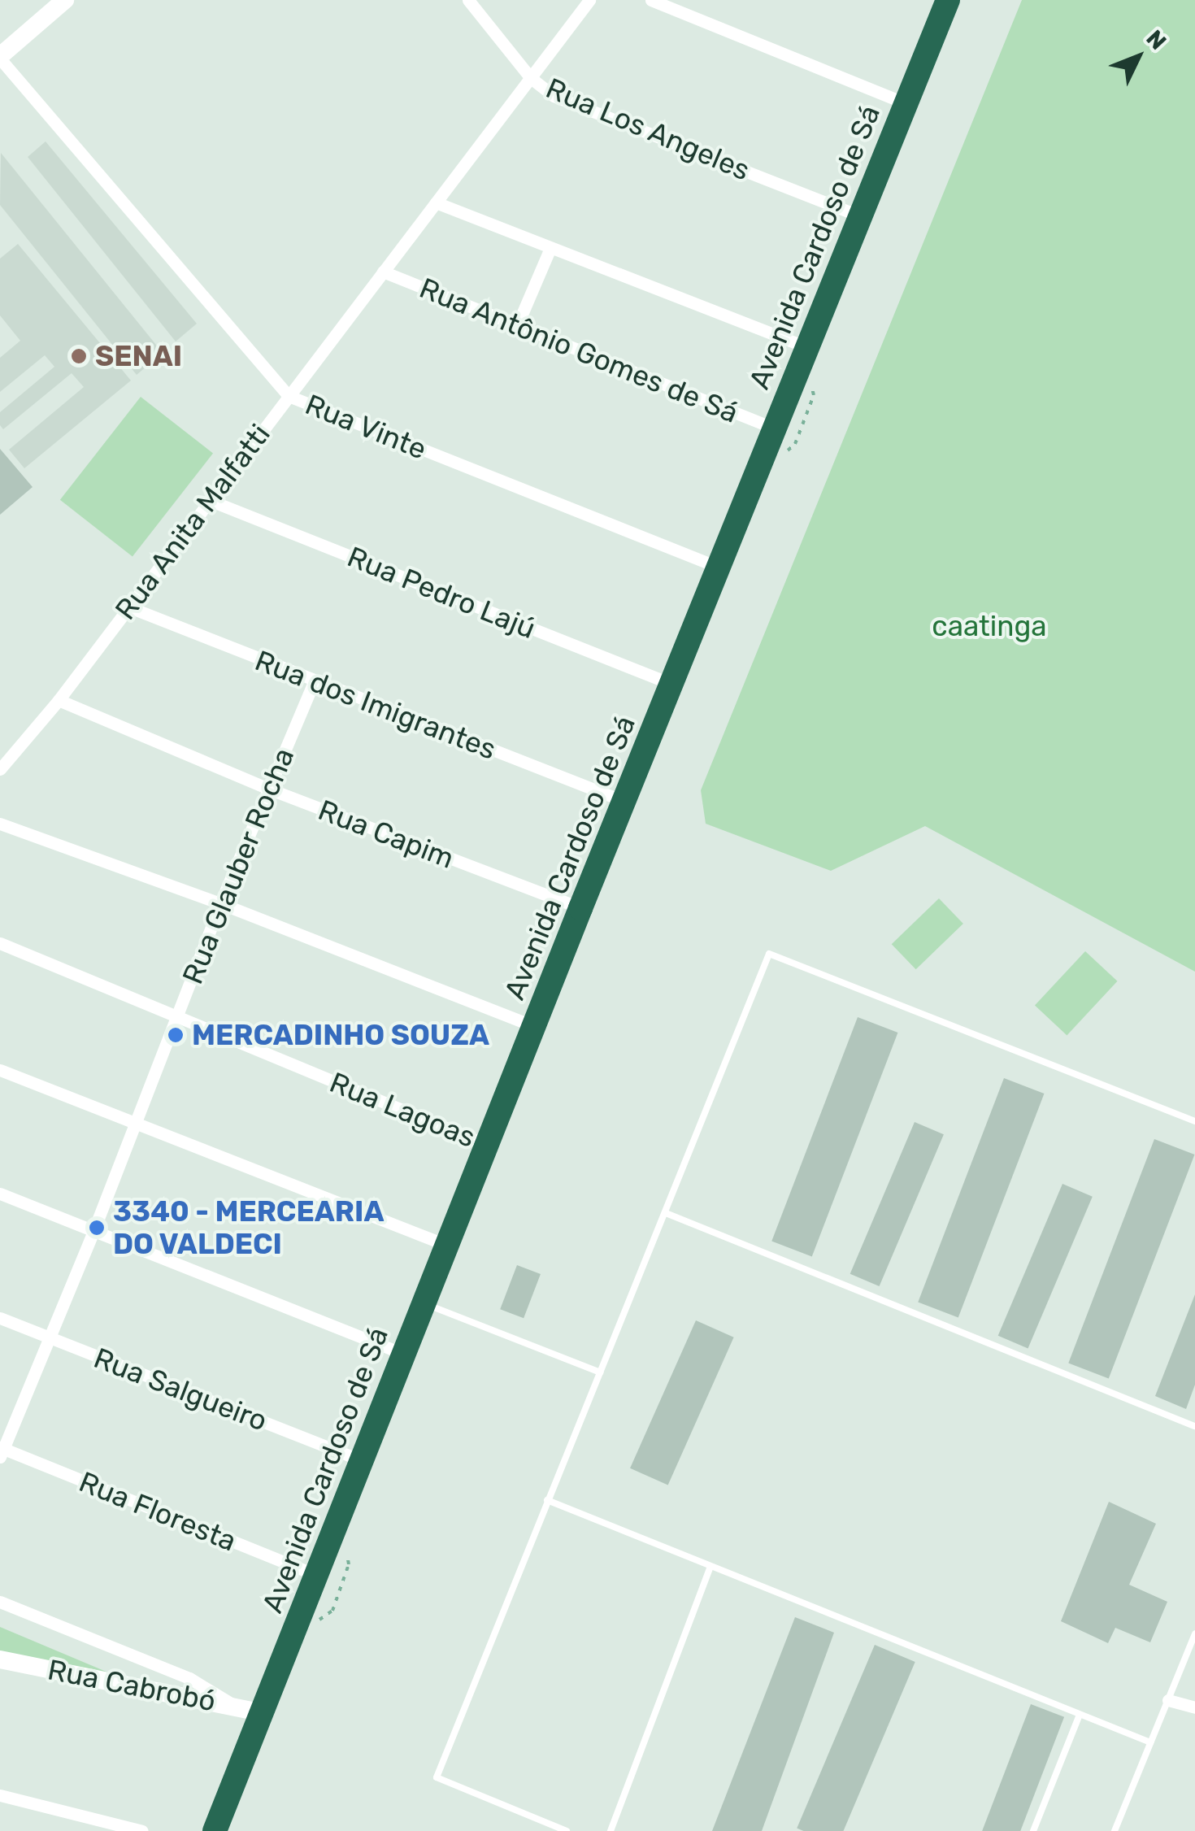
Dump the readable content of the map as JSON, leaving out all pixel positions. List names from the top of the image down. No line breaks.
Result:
{"streets":{"highway":["Avenida Cardoso de Sá"],"street":["Rua Los Angeles","Rua Antônio Gomes de Sá","Rua Vinte","Rua Anita Malfatti","Rua Pedro Lajú","Rua dos Imigrantes","Rua Capim","Rua Glauber Rocha","Rua Lagoas","Rua Salgueiro","Rua Floresta","Rua Cabrobó"]},"crossings":[["Rua Los Angeles","Avenida Cardoso de Sá"],["Rua Los Angeles","Rua Anita Malfatti"],["Avenida Cardoso de Sá","Rua Antônio Gomes de Sá"],["Avenida Cardoso de Sá","Rua Vinte"],["Avenida Cardoso de Sá","Rua Pedro Lajú"],["Avenida Cardoso de Sá","Rua dos Imigrantes"],["Avenida Cardoso de Sá","Rua Capim"],["Avenida Cardoso de Sá","Rua Lagoas"],["Avenida Cardoso de Sá","Rua Salgueiro"],["Avenida Cardoso de Sá","Rua Floresta"],["Avenida Cardoso de Sá","Rua Cabrobó"],["Rua Antônio Gomes de Sá","Rua Anita Malfatti"],["Rua Vinte","Rua Anita Malfatti"],["Rua Anita Malfatti","Rua Pedro Lajú"],["Rua Anita Malfatti","Rua dos Imigrantes"],["Rua Anita Malfatti","Rua Capim"],["Rua dos Imigrantes","Rua Glauber Rocha"],["Rua Capim","Rua Glauber Rocha"],["Rua Glauber Rocha","Rua Lagoas"],["Rua Glauber Rocha","Rua Salgueiro"],["Rua Glauber Rocha","Rua Floresta"]],"parks":["caatinga"],"places":["SENAI","MERCADINHO SOUZA","3340 - MERCEARIA DO VALDECI"],"north":"top right"}
